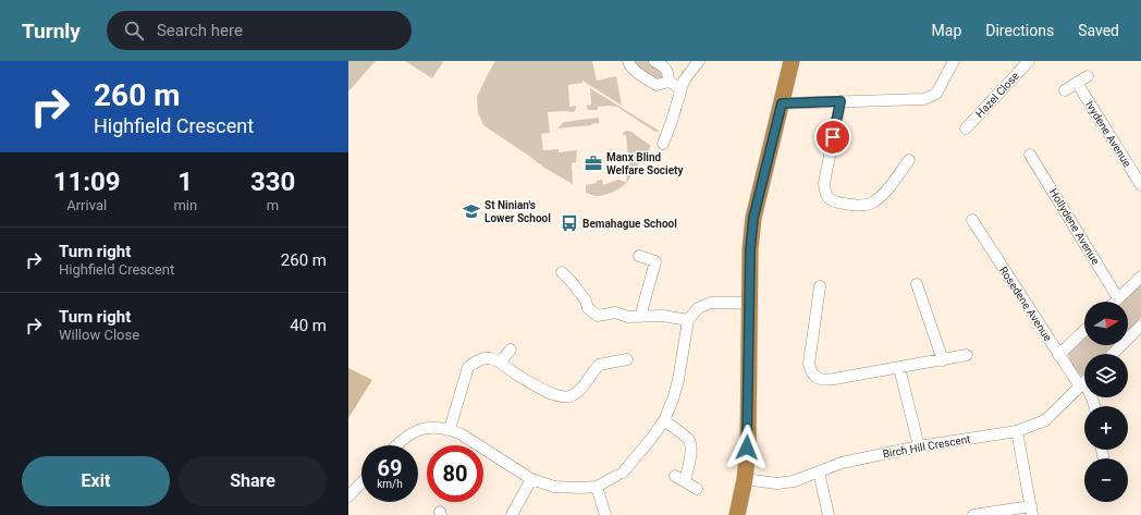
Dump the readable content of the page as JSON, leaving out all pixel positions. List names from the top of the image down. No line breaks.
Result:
{"streets":{"street":["Hazel Close","Ivydene Avenue","Hollydene Avenue","Rosedene Avenue","Birch Hill Crescent"]},"crossings":[["Rosedene Avenue","Birch Hill Crescent"]],"places":{"office":["Manx Blind Welfare Society"],"school or university":["St Ninian's Lower School"],"bus stop":["Bemahague School"]},"north":"right","page":{"header":"Turnly","search":"Search here","nav":["Map","Directions","Saved"],"turn":["260 m","Highfield Crescent"],"eta":["11:09","Arrival","1","min","330","m"],"list":[{"name":"Turn right","note":"Highfield Crescent","value":"260 m"},{"name":"Turn right","note":"Willow Close","value":"40 m"}],"map_buttons":["+","−"],"speed":"69 km/h","limit":"80","buttons":["Exit","Share"]}}
